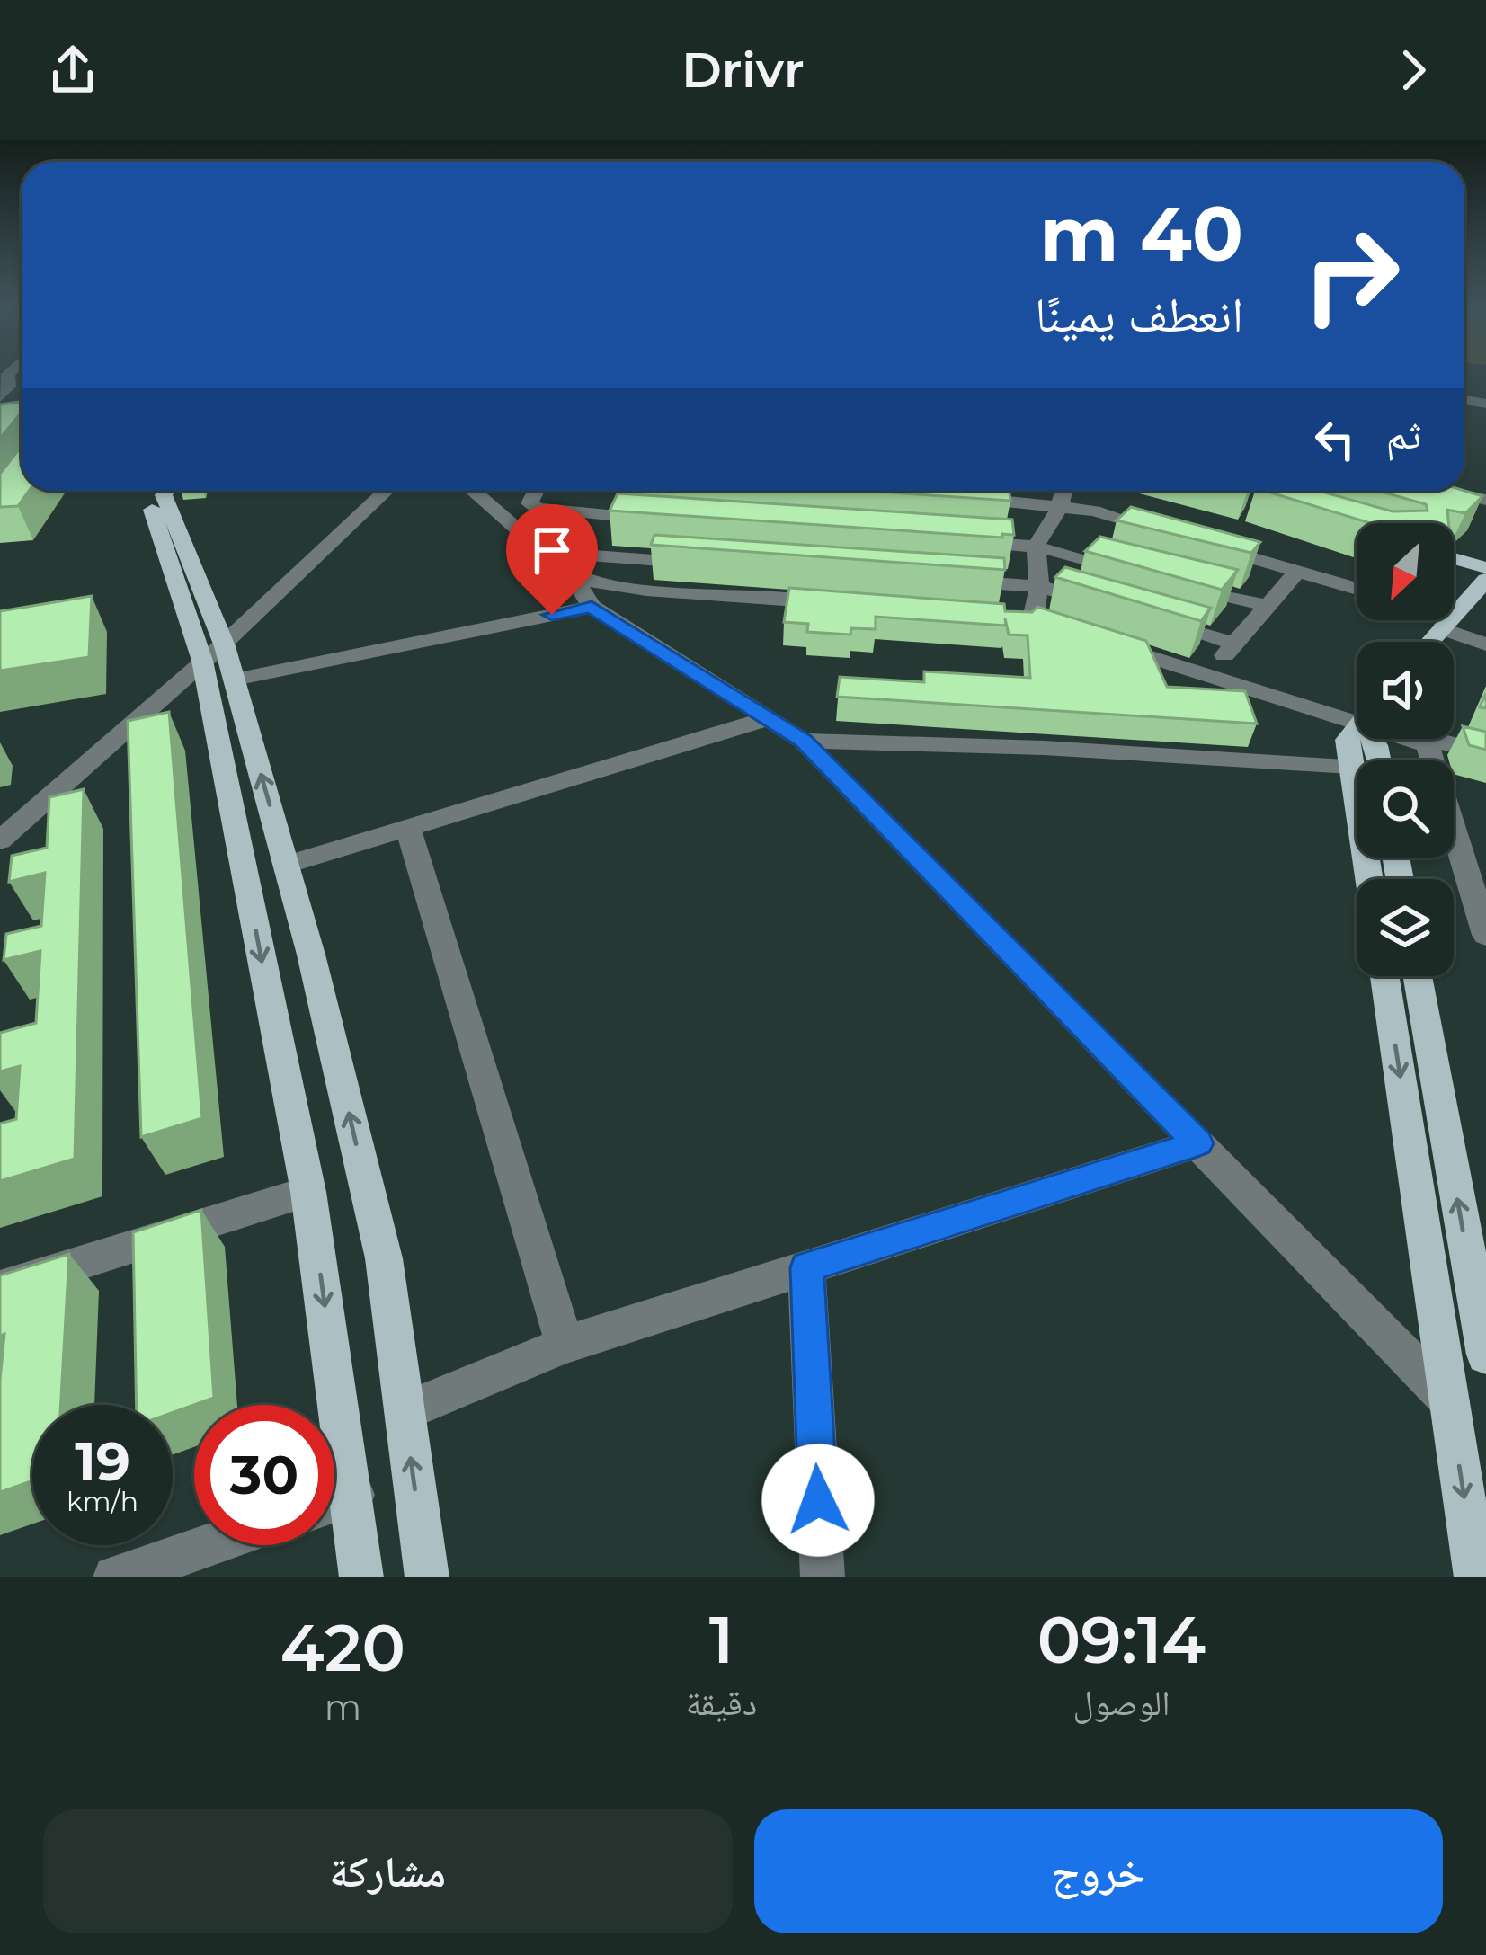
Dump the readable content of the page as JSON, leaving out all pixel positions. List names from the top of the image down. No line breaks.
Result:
{"north":"bottom left","page":{"header":"Drivr","turn":["40 m","انعطف يمينًا"],"then":"ثم","speed":"19 km/h","limit":"30","eta":["09:14","الوصول","1","دقيقة","420","m"],"buttons":["خروج","مشاركة"]}}
